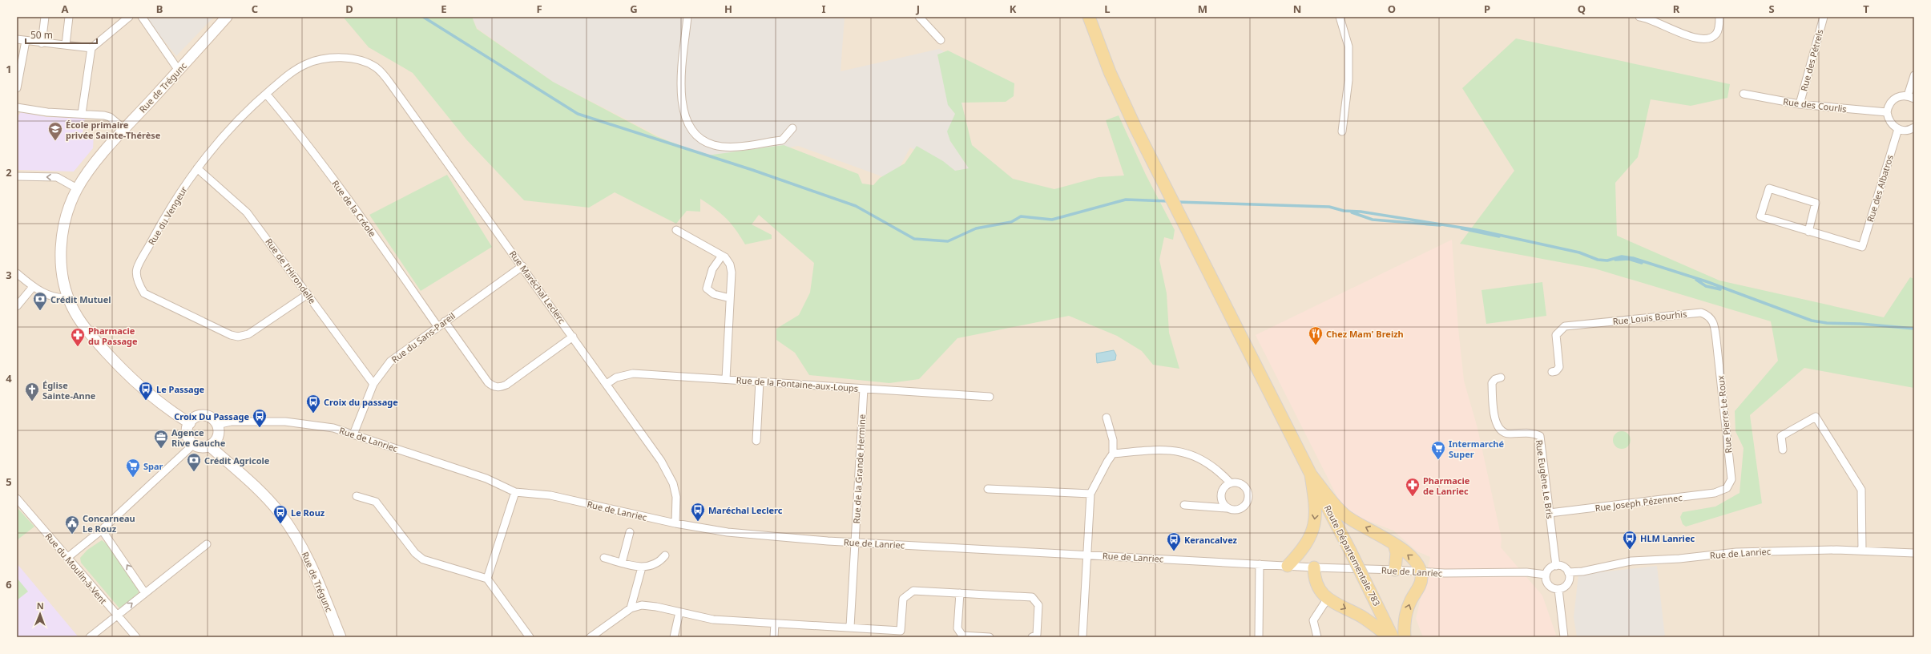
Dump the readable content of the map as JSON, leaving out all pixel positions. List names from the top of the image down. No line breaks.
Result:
{"streets":{"main road":["Rue de Trégunc","Route Départementale 783"],"street":["Rue des Pétrels","Rue des Courlis","Rue des Albatros","Rue de la Créole","Rue du Vengeur","Rue de l'Hirondelle","Rue Maréchal Leclerc","Rue Louis Bourhis","Rue du Sans-Pareil","Rue de la Fontaine-aux-Loups","Rue Pierre Le Roux","Rue de Lanriec","Rue de la Grande Hermine","Rue Eugène Le Bris","Rue Joseph Pézennec","Rue du Moulin-à-Vent"]},"crossings":[["Rue des Pétrels","Rue des Courlis"],["Rue de Trégunc","Rue de Lanriec"],["Rue de la Créole","Rue du Vengeur"],["Rue de la Créole","Rue du Sans-Pareil"],["Rue du Vengeur","Rue de l'Hirondelle"],["Rue du Vengeur","Rue Maréchal Leclerc"],["Rue de l'Hirondelle","Rue du Sans-Pareil"],["Rue Maréchal Leclerc","Rue du Sans-Pareil"],["Rue Maréchal Leclerc","Rue de la Fontaine-aux-Loups"],["Rue Maréchal Leclerc","Rue de Lanriec"],["Rue Louis Bourhis","Rue Pierre Le Roux"],["Rue du Sans-Pareil","Rue de Lanriec"],["Rue de la Fontaine-aux-Loups","Rue de la Grande Hermine"],["Rue Pierre Le Roux","Rue Joseph Pézennec"],["Rue de Lanriec","Rue de la Grande Hermine"],["Rue de Lanriec","Rue Eugène Le Bris"],["Rue Eugène Le Bris","Rue Joseph Pézennec"]],"places":{"school or university":["École primaire privée Sainte-Thérèse"],"bank":["Crédit Mutuel","Crédit Agricole"],"restaurant":["Chez Mam' Breizh"],"pharmacy":["Pharmacie du Passage","Pharmacie de Lanriec"],"bus stop":["Le Passage","Croix du passage","Croix Du Passage","Maréchal Leclerc","Le Rouz","HLM Lanriec","Kerancalvez"],"church":["Église Sainte-Anne"],"office":["Agence Rive Gauche"],"supermarket":["Intermarché Super","Spar"],"public building":["Concarneau Le Rouz"]},"scale_bar":"50 m","north":"top","grid":{"columns":["A","B","C","D","E","F","G","H","I","J","K","L","M","N","O","P","Q","R","S","T"],"rows":["1","2","3","4","5","6"]}}
